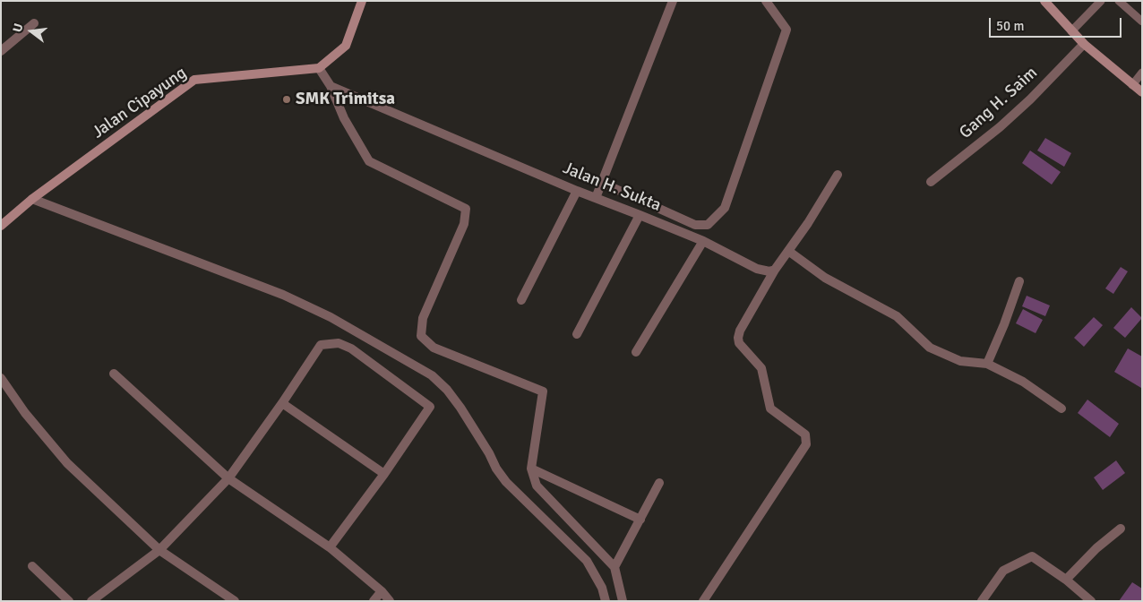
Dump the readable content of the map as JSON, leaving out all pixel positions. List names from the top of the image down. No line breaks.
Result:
{"streets":{"main road":["Jalan Cipayung"],"street":["Gang H. Saim","Jalan H. Sukta"]},"places":["SMK Trimitsa"],"scale_bar":"50 m","north":"left"}
